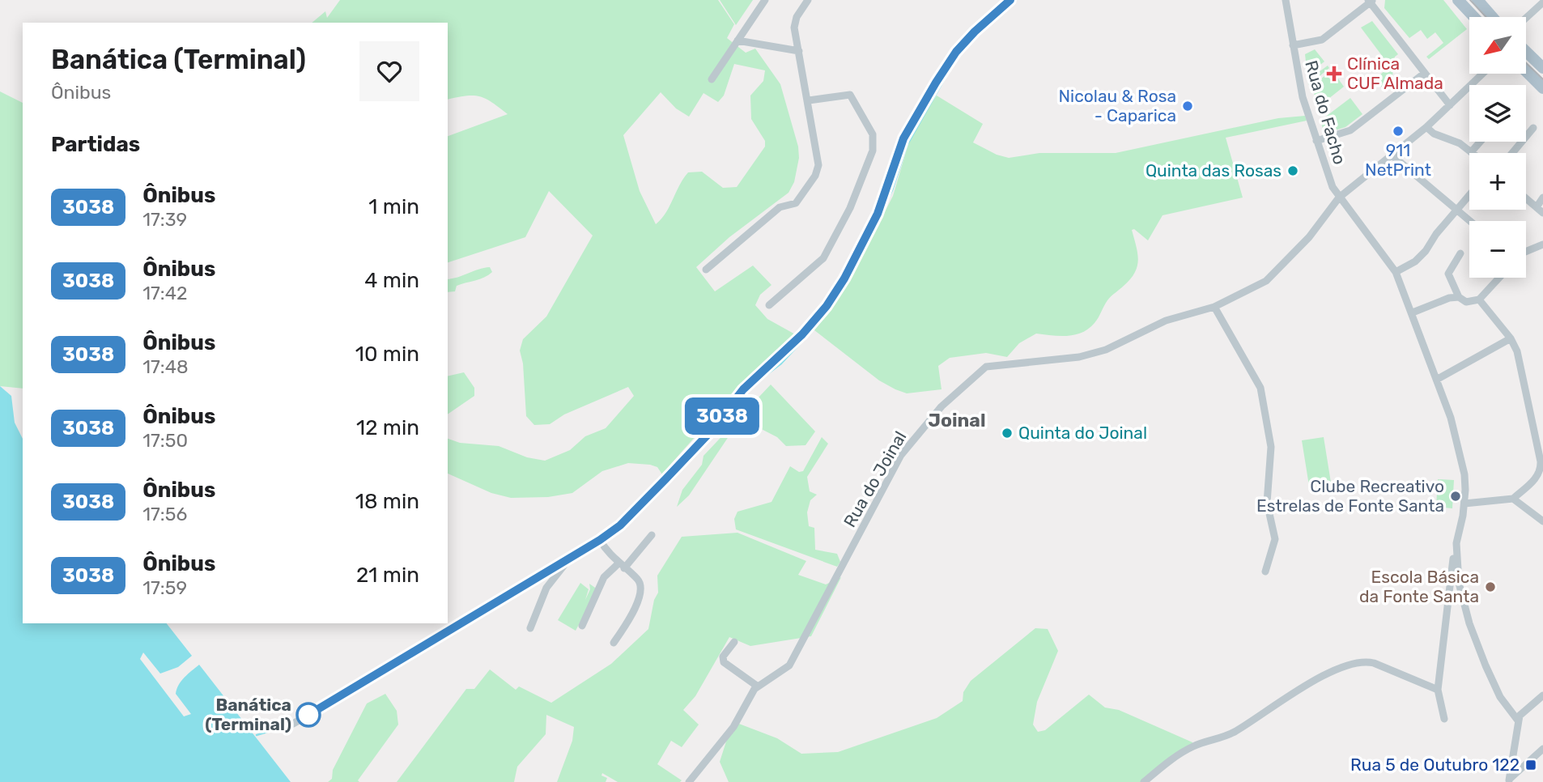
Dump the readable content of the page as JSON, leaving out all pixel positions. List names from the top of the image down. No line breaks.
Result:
{"streets":{"street":["Rua do Facho","Rua do Joinal"]},"crossings":[["Rua do Facho","Rua do Joinal"]],"districts":["Joinal"],"places":{"health":["Clínica CUF Almada"],"other":["Nicolau & Rosa - Caparica","911 NetPrint","Quinta das Rosas","Quinta do Joinal","Clube Recreativo Estrelas de Fonte Santa","Escola Básica da Fonte Santa","Banática (Terminal)"],"transit":["Rua 5 de Outubro 122"]},"lines":["bus line 3038"],"north":"bottom left","page":{"on_map":"3038","map_buttons":["+","−"],"heading":[["Banática (Terminal)","Ônibus"],"Partidas"],"list":[{"mark":"3038","name":"Ônibus","note":"17:39","value":"1 min"},{"mark":"3038","name":"Ônibus","note":"17:42","value":"4 min"},{"mark":"3038","name":"Ônibus","note":"17:48","value":"10 min"},{"mark":"3038","name":"Ônibus","note":"17:50","value":"12 min"},{"mark":"3038","name":"Ônibus","note":"17:56","value":"18 min"},{"mark":"3038","name":"Ônibus","note":"17:59","value":"21 min"}]}}
